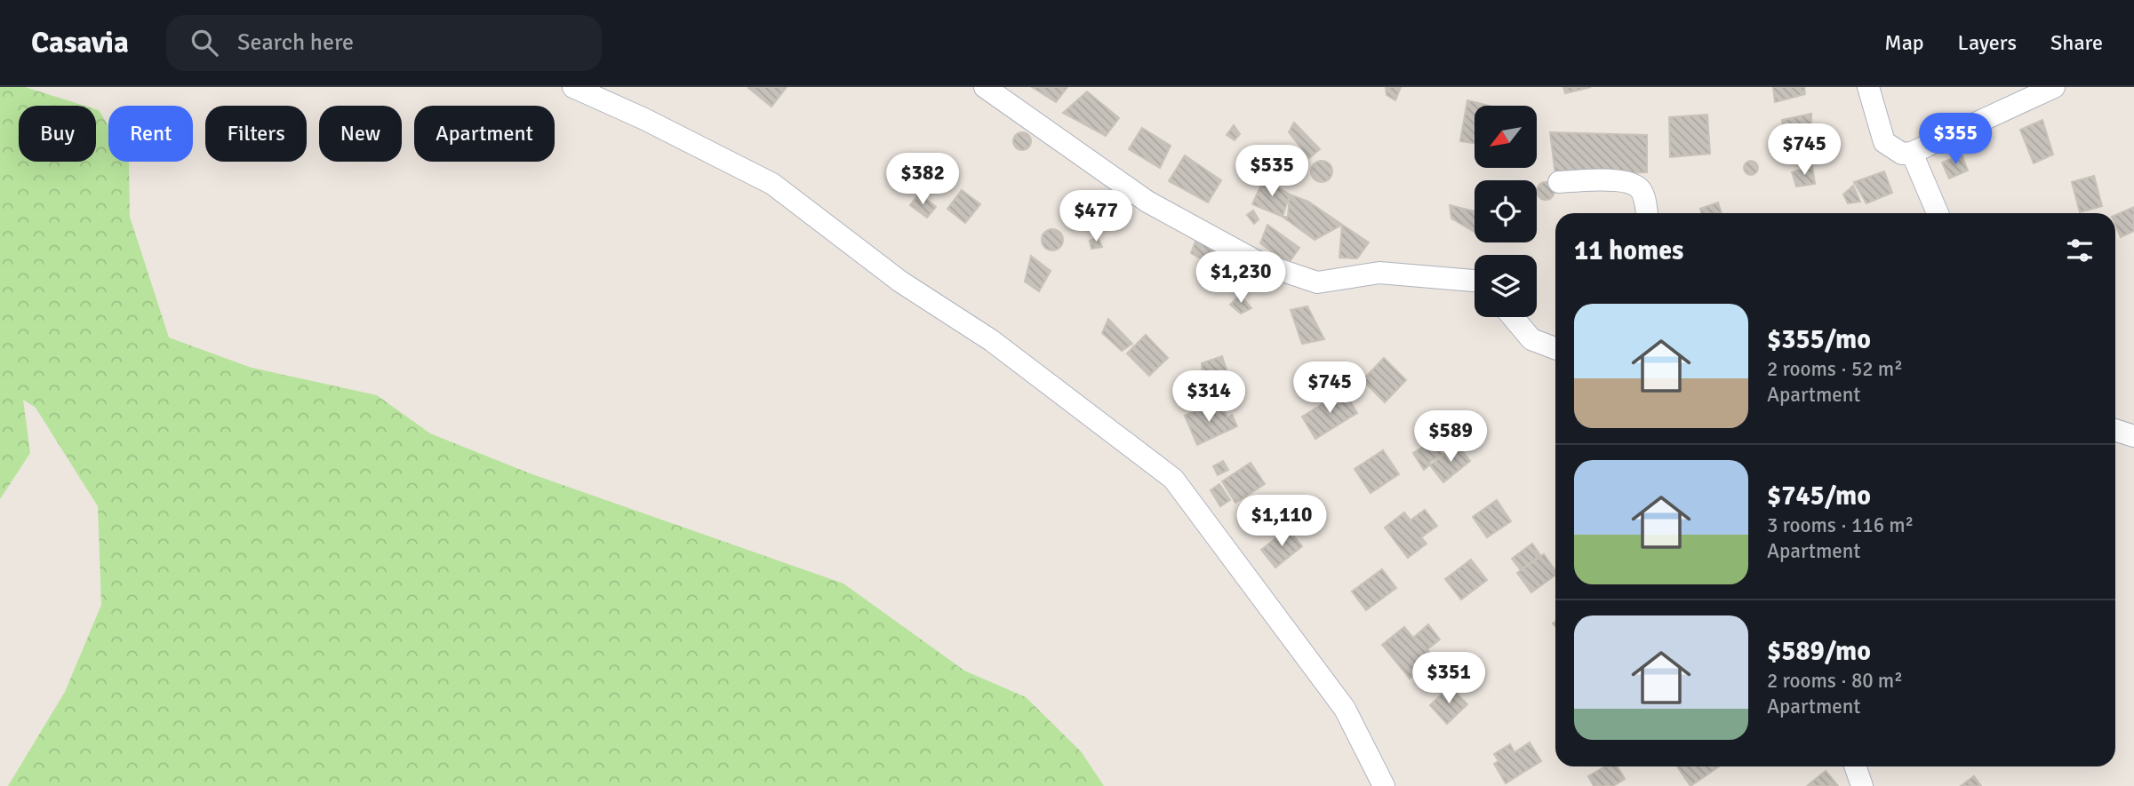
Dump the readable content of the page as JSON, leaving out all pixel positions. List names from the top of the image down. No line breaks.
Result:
{"north":"bottom left","page":{"header":"Casavia","search":"Search here","nav":["Map","Layers","Share"],"chip":["Buy","Rent","Filters","New","Apartment"],"price":["$355","$745","$535","$382","$477","$1,230","$745","$314","$589","$1,110","$351"],"heading":"11 homes","list":[{"name":"$355/mo","note":"2 rooms · 52 m² · Apartment"},{"name":"$745/mo","note":"3 rooms · 116 m² · Apartment"},{"name":"$589/mo","note":"2 rooms · 80 m² · Apartment"}]}}
